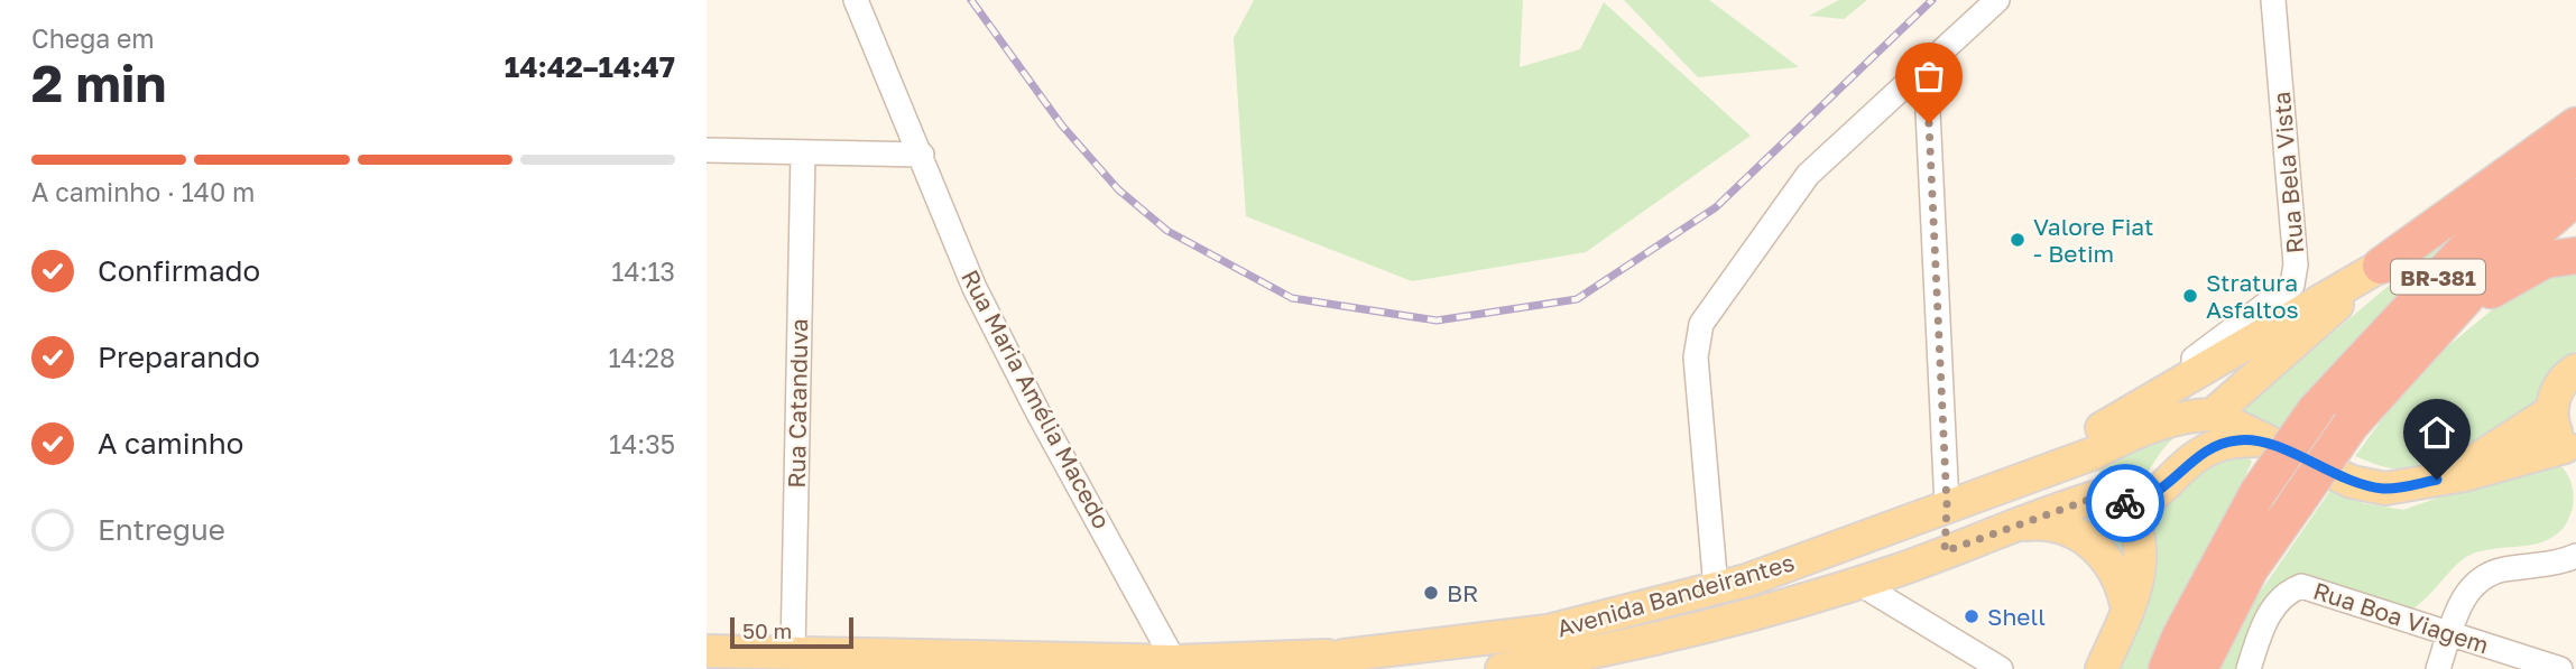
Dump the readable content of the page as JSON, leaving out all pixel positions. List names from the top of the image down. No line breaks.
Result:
{"streets":{"highway":["BR-381"],"main road":["Avenida Bandeirantes"],"street":["Rua Bela Vista","Rua Maria Amélia Macedo","Rua Catanduva","Rua Boa Viagem"]},"crossings":[["Rua Maria Amélia Macedo","Avenida Bandeirantes"],["Rua Catanduva","Avenida Bandeirantes"]],"places":["Valore Fiat - Betim","Stratura Asfaltos","BR","Shell"],"scale_bar":"50 m","page":{"heading":["2 min","Chega em","14:42–14:47"],"bar":"A caminho · 140 m","list":[["Confirmado","14:13"],["Preparando","14:28"],["A caminho","14:35"],"Entregue"],"scale":"50 m"}}
